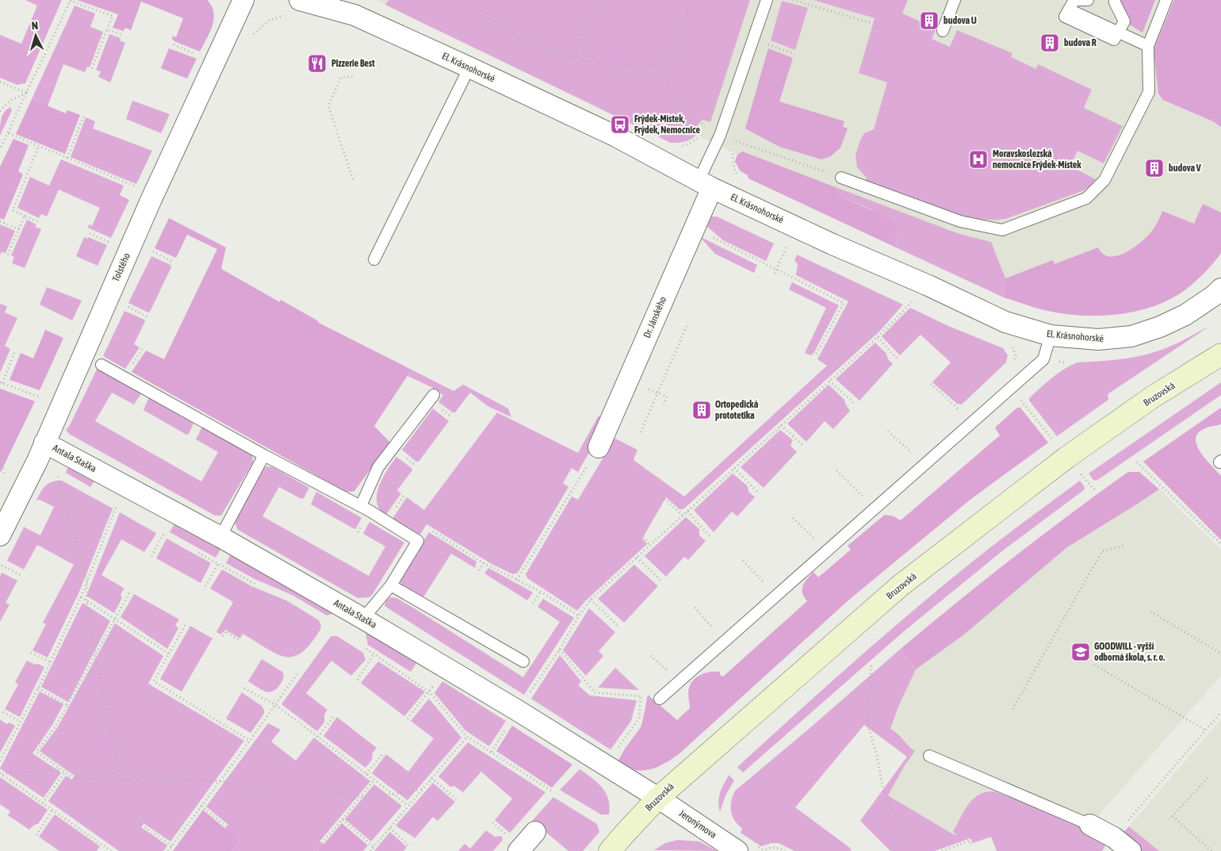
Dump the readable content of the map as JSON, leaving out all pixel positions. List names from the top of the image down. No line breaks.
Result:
{"streets":{"main road":["Bruzovská"],"street":["El. Krásnohorské","Tolstého","Dr. Jánského","Antala Staška","Jeronýmova"]},"crossings":[["El. Krásnohorské","Dr. Jánského"],["Tolstého","Antala Staška"],["Bruzovská","Antala Staška"],["Bruzovská","Jeronýmova"],["Antala Staška","Jeronýmova"]],"places":{"building":["budova U","budova R","budova V","Ortopedická prototetika"],"restaurant":["Pizzerie Best"],"bus stop":["Frýdek-Místek, Frýdek, Nemocnice"],"hospital":["Moravskoslezská nemocnice Frýdek-Místek"],"school or university":["GOODWILL - vyšší odborná škola, s. r. o."]},"north":"top"}
